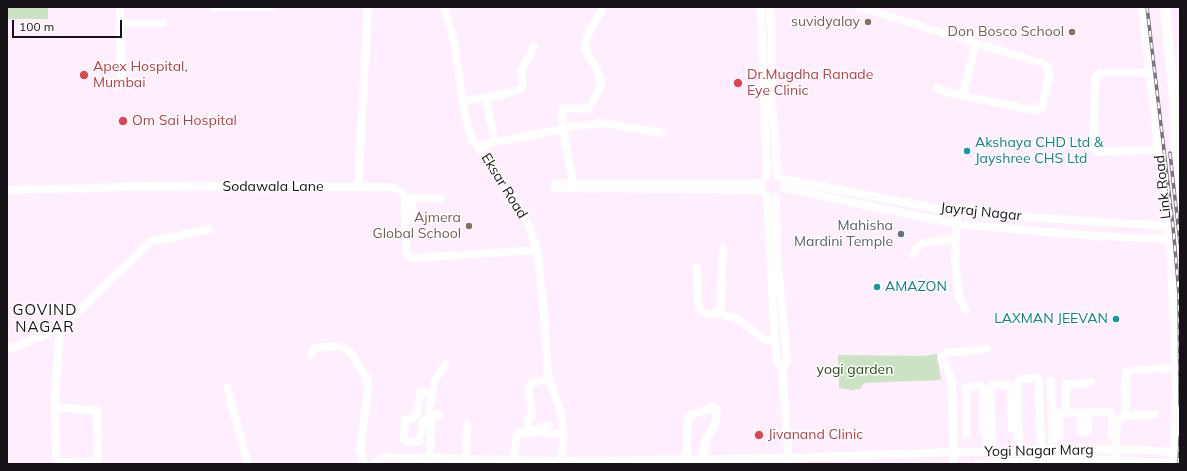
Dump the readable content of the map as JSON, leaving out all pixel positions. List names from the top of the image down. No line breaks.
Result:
{"streets":{"main road":["Link Road"],"street":["Eksar Road","Sodawala Lane","Jayraj Nagar","Yogi Nagar Marg"]},"crossings":[["Eksar Road","Yogi Nagar Marg"],["Link Road","Jayraj Nagar"],["Link Road","Yogi Nagar Marg"]],"districts":["GOVIND NAGAR"],"parks":["yogi garden"],"places":["suvidyalay","Don Bosco School","Apex Hospital, Mumbai","Dr.Mugdha Ranade Eye Clinic","Om Sai Hospital","Akshaya CHD Ltd & Jayshree CHS Ltd","Ajmera Global School","Mahisha Mardini Temple","AMAZON","LAXMAN JEEVAN","Jivanand Clinic"],"scale_bar":"100 m"}
